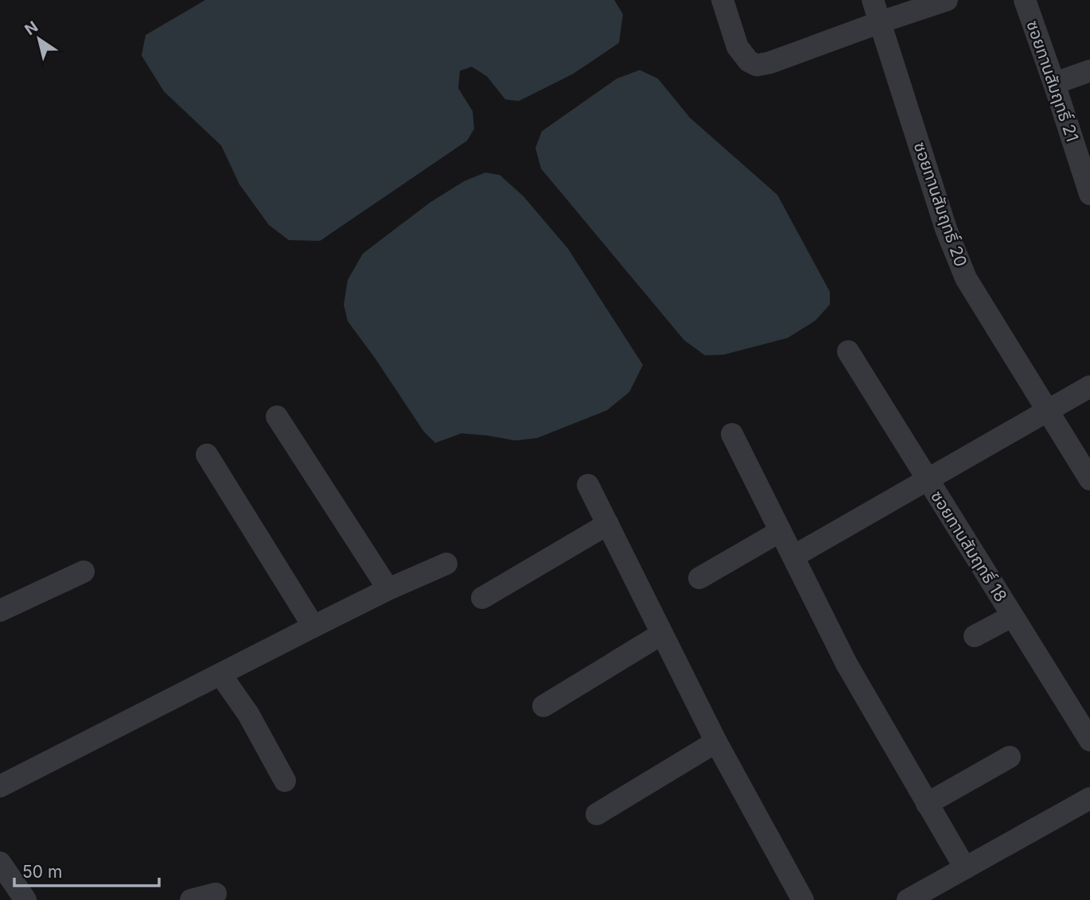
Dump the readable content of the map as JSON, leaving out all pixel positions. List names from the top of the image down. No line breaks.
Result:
{"streets":{"street":["ซอยทานสัมฤทธิ์ 21","ซอยทานสัมฤทธิ์ 20","ซอยทานสัมฤทธิ์ 18"]},"scale_bar":"50 m","north":"top left"}
